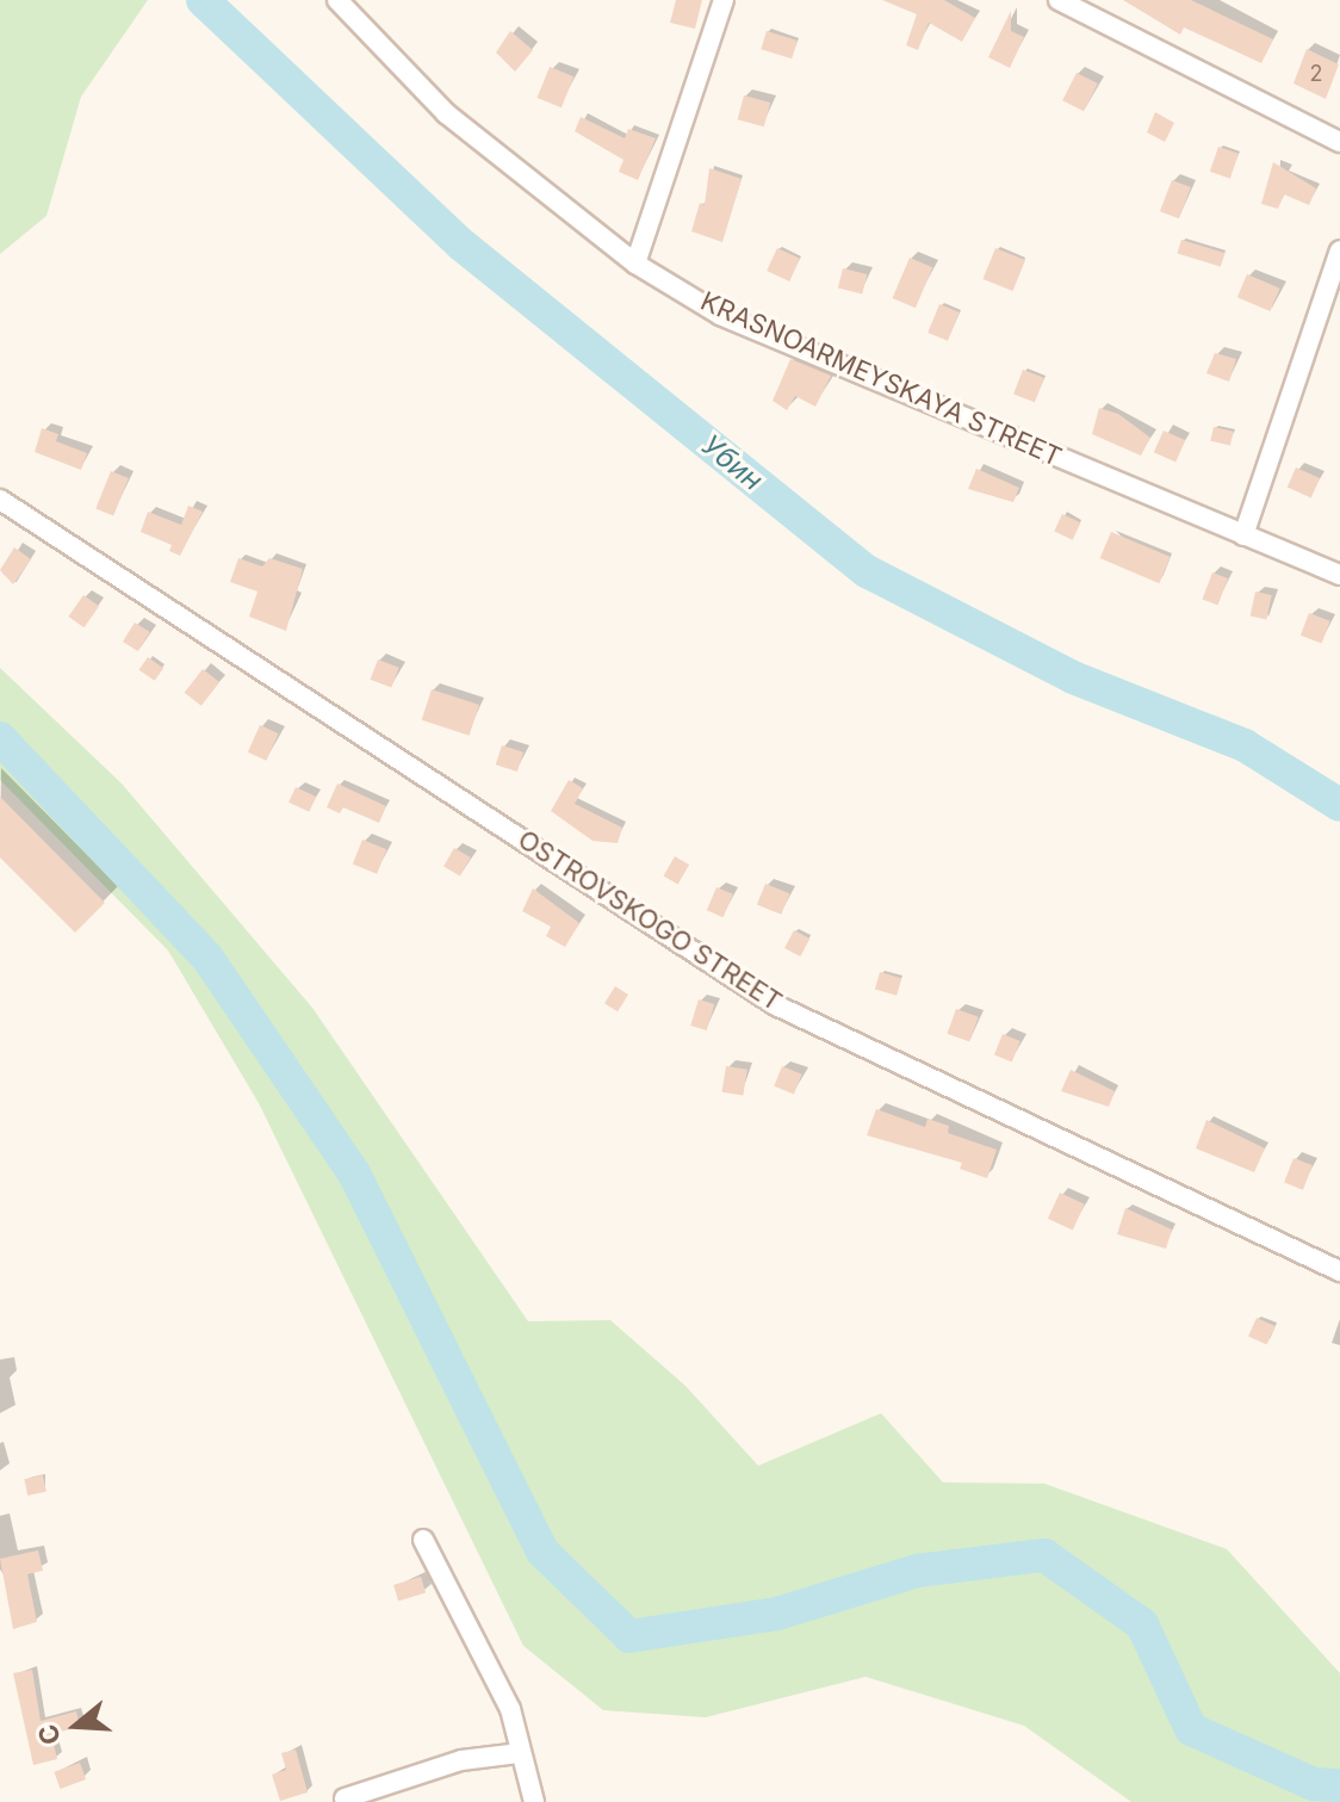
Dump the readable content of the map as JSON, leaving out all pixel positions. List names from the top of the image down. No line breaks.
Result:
{"streets":{"street":["KRASNOARMEYSKAYA STREET","OSTROVSKOGO STREET"]},"water":["Убин"],"house_numbers":["2"],"north":"left"}
